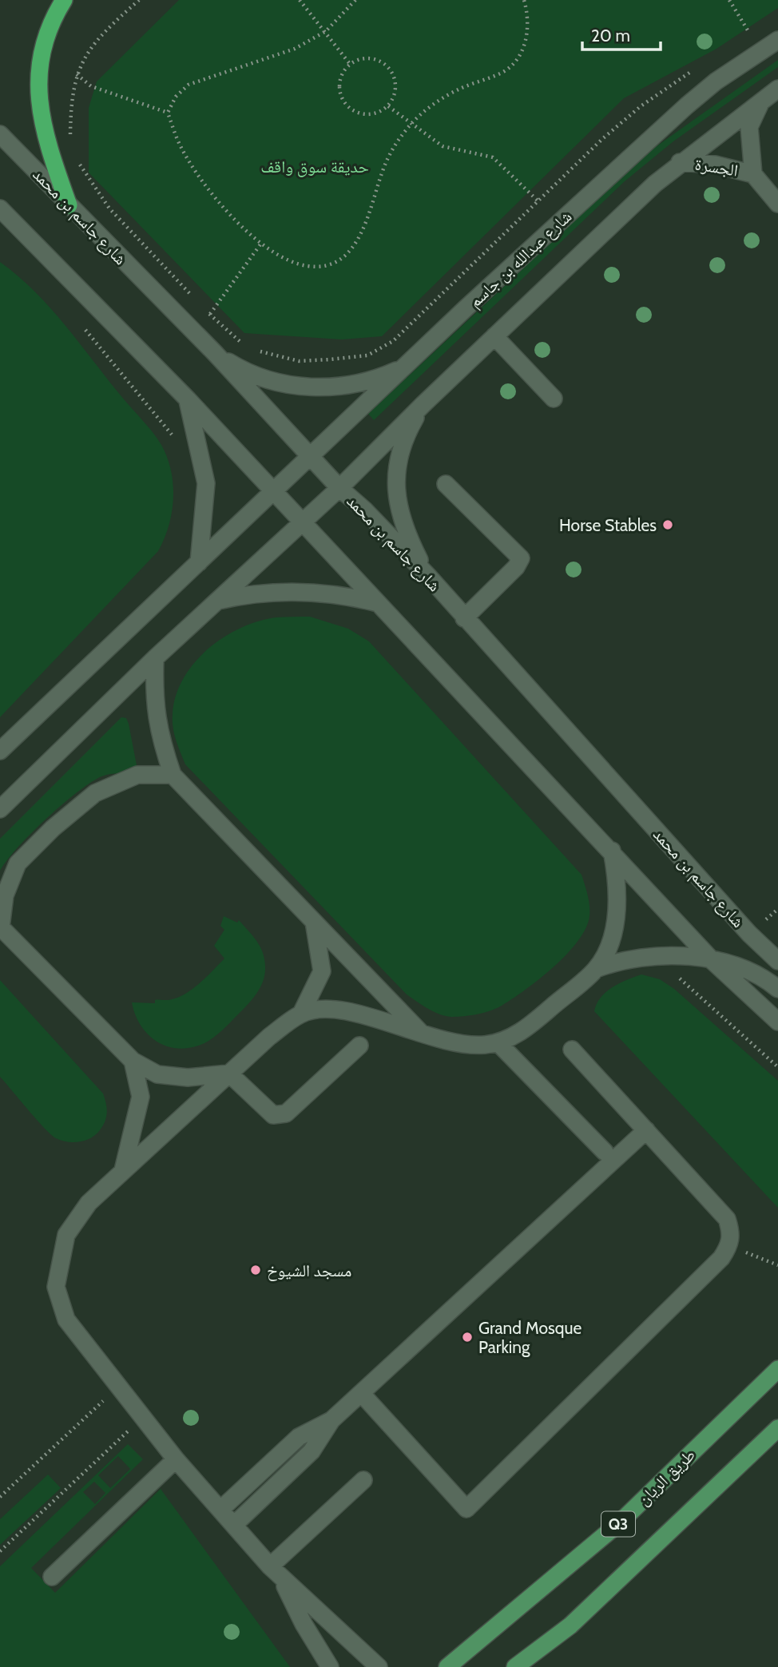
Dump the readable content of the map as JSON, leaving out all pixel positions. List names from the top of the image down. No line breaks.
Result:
{"streets":{"main road":["طريق الريان","Q3"],"street":["الجسرة","شارع جاسم بن محمد","شارع عبدالله بن جاسم"]},"crossings":[["شارع جاسم بن محمد","شارع عبدالله بن جاسم"]],"parks":["حديقة سوق واقف"],"places":["Horse Stables","مسجد الشيوخ","Grand Mosque Parking"],"scale_bar":"20 m"}
